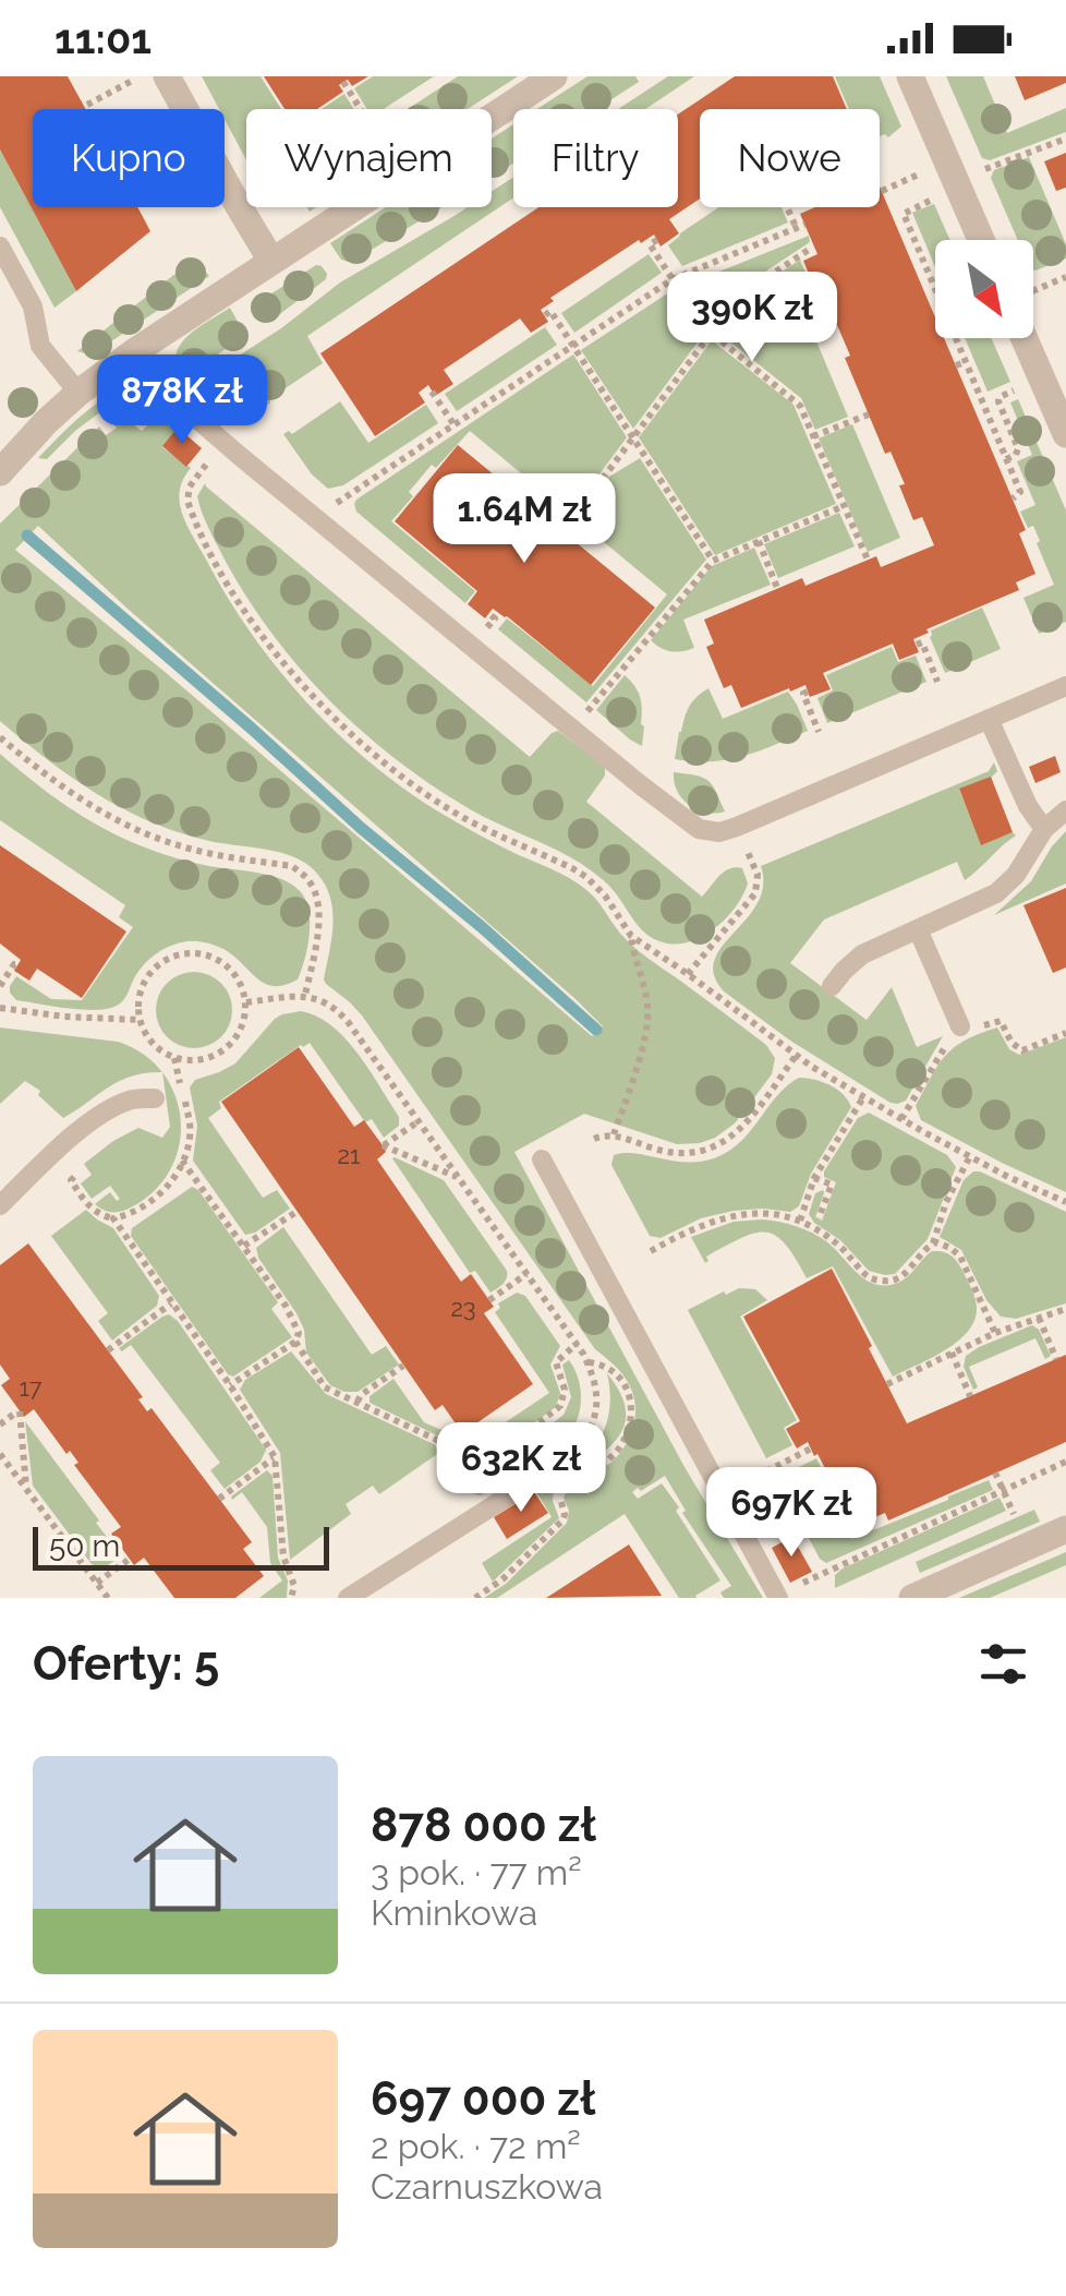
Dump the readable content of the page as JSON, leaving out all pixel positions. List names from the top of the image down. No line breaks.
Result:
{"house_numbers":["21","23","17"],"scale_bar":"50 m","north":"bottom right","page":{"status":"11:01","chip":["Kupno","Wynajem","Filtry","Nowe"],"price":["390K zł","878K zł","1.64M zł","632K zł","697K zł"],"scale":"50 m","heading":"Oferty: 5","list":[{"name":"878 000 zł","note":"3 pok. · 77 m² · Kminkowa"},{"name":"697 000 zł","note":"2 pok. · 72 m² · Czarnuszkowa"}]}}
